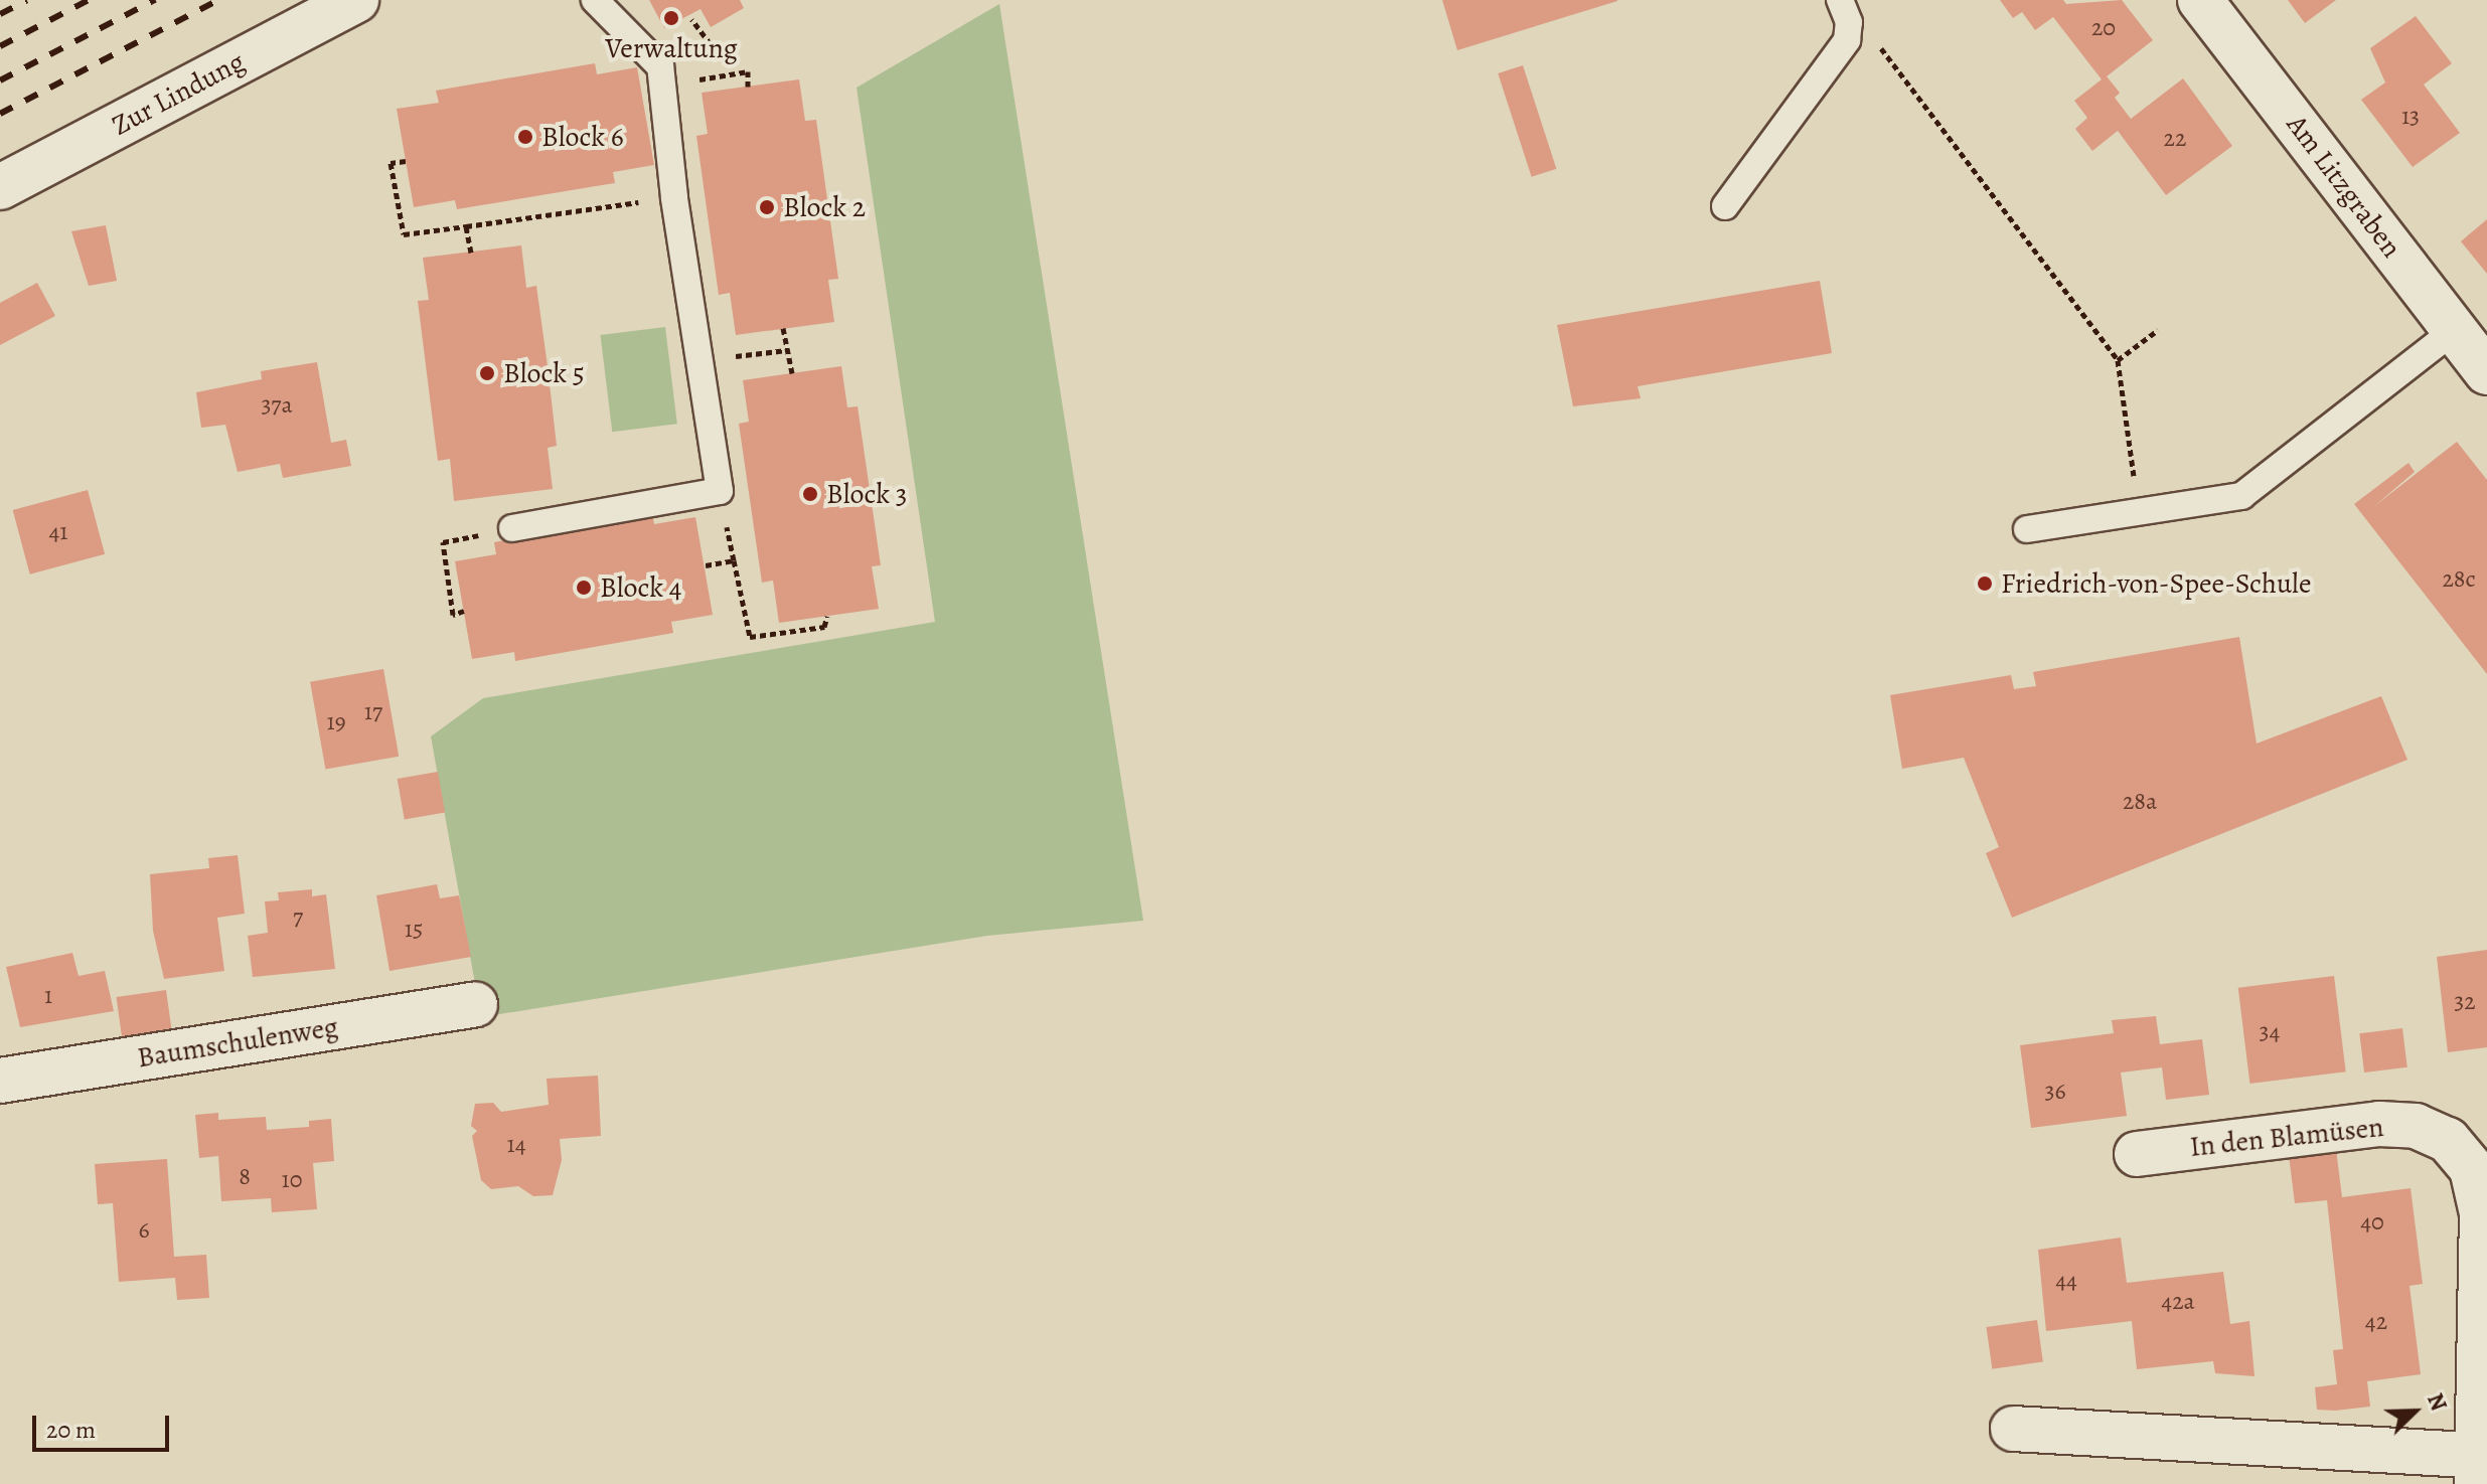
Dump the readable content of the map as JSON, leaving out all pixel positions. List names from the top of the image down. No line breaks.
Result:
{"streets":{"street":["Zur Lindung","Am Litzgraben","Baumschulenweg","In den Blamüsen"]},"places":["Verwaltung","Block 6","Block 2","Block 5","Block 3","Friedrich-von-Spee-Schule","Block 4"],"house_numbers":["20","13","22","37a","41","28c","17","19","28a","7","15","1","32","34","36","14","8","10","40","6","44","42a","42"],"scale_bar":"20 m","north":"top right"}
